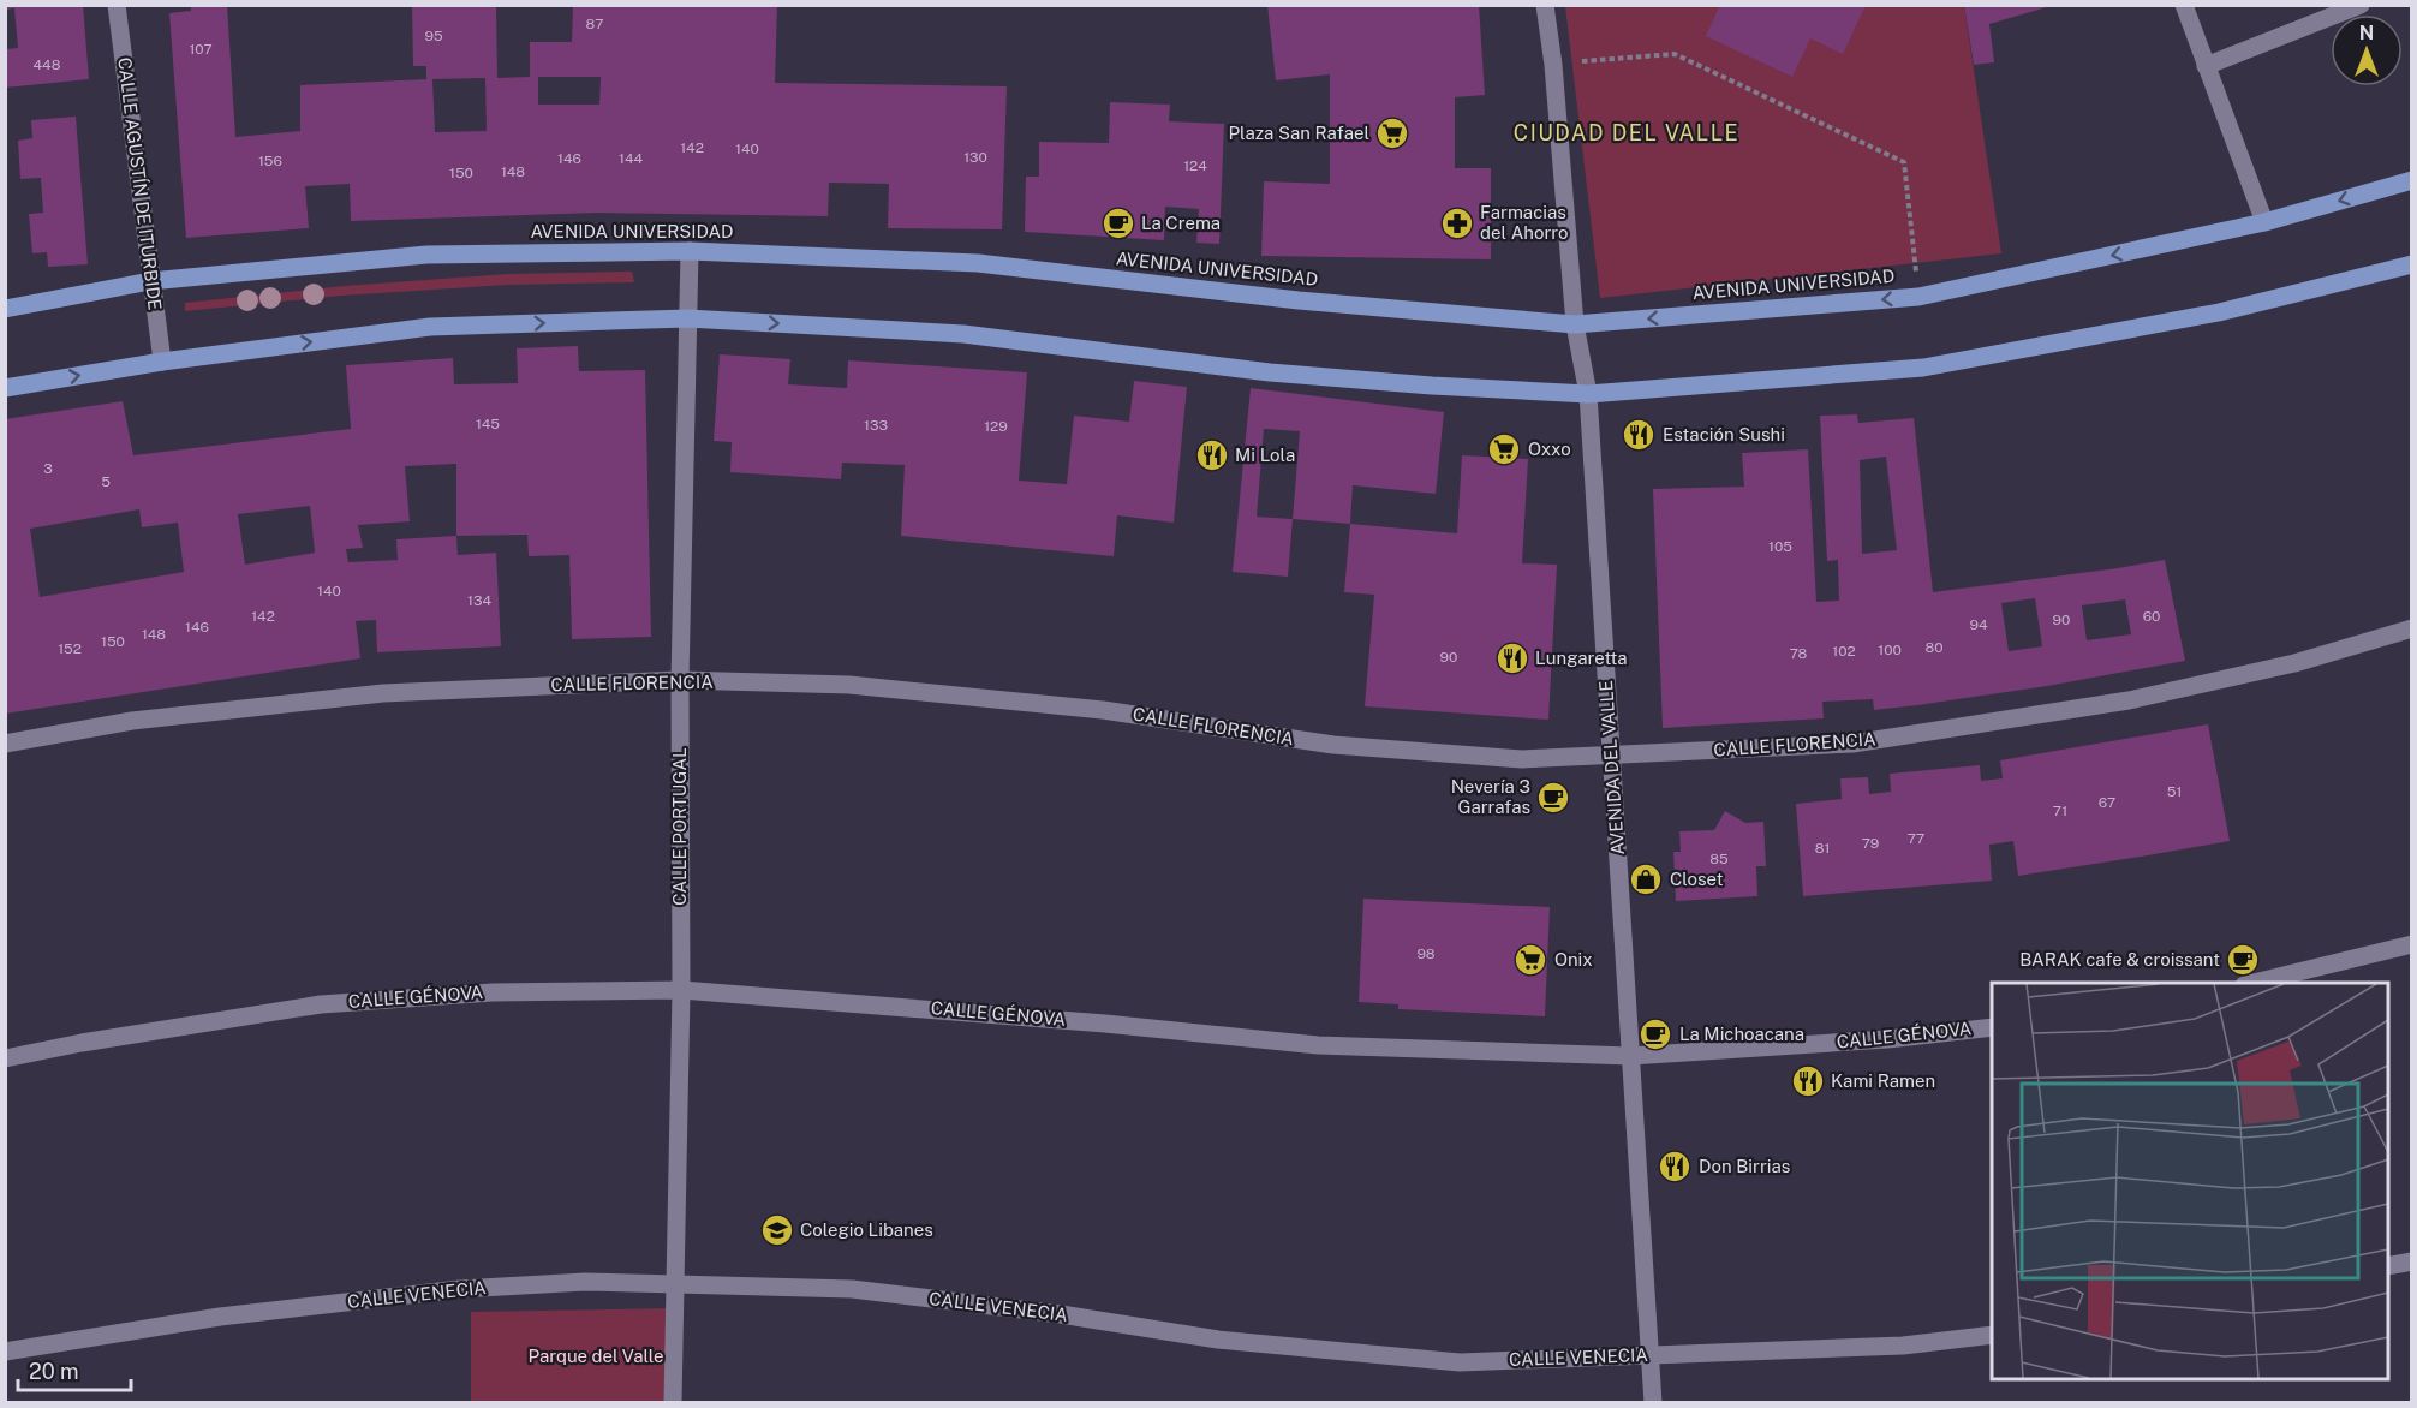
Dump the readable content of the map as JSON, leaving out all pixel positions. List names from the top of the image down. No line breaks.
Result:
{"streets":{"main road":["AVENIDA UNIVERSIDAD"],"street":["CALLE AGUSTÍN DE ITURBIDE","CALLE FLORENCIA","AVENIDA DEL VALLE","CALLE PORTUGAL","CALLE GÉNOVA","CALLE VENECIA"]},"crossings":[["CALLE AGUSTÍN DE ITURBIDE","AVENIDA UNIVERSIDAD"],["AVENIDA UNIVERSIDAD","AVENIDA DEL VALLE"],["AVENIDA UNIVERSIDAD","CALLE PORTUGAL"],["CALLE FLORENCIA","AVENIDA DEL VALLE"],["CALLE FLORENCIA","CALLE PORTUGAL"],["AVENIDA DEL VALLE","CALLE GÉNOVA"],["AVENIDA DEL VALLE","CALLE VENECIA"],["CALLE PORTUGAL","CALLE GÉNOVA"],["CALLE PORTUGAL","CALLE VENECIA"]],"districts":["CIUDAD DEL VALLE"],"parks":["Parque del Valle"],"places":{"supermarket":["Plaza San Rafael","Oxxo","Onix"],"cafe":["La Crema","Nevería 3 Garrafas","BARAK cafe & croissant","La Michoacana"],"pharmacy":["Farmacias del Ahorro"],"restaurant":["Estación Sushi","Mi Lola","Lungaretta","Kami Ramen","Don Birrias"],"shop":["Closet"],"school or university":["Colegio Libanes"]},"house_numbers":["87","95","107","448","142","140","130","146","144","156","124","148","150","145","133","129","3","5","105","140","134","142","60","90","94","146","148","150","80","152","100","102","78","90","51","67","71","77","79","81","85","98"],"scale_bar":"20 m","north":"top"}
